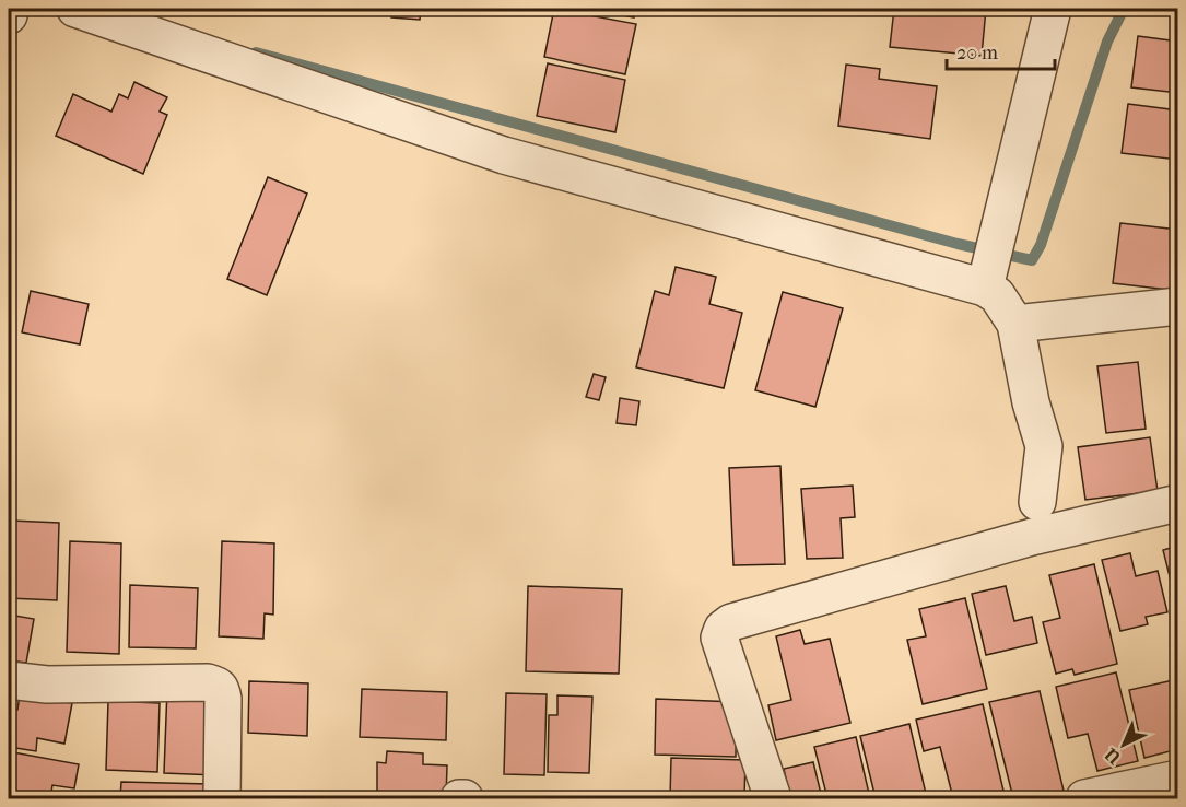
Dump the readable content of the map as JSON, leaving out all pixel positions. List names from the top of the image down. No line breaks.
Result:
{"scale_bar":"20 m","north":"bottom left"}
